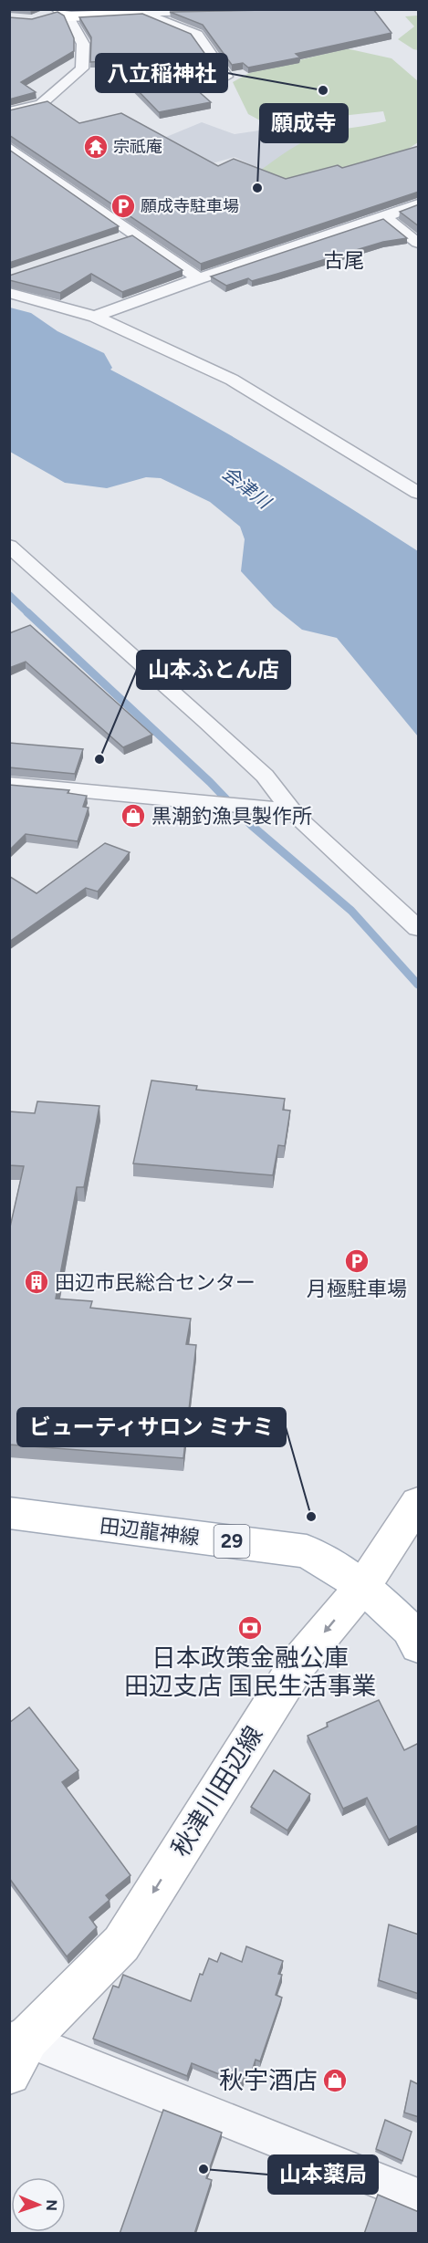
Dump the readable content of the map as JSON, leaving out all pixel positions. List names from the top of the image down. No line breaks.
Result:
{"streets":{"main road":["田辺龍神線","29","秋津川田辺線"]},"crossings":[["田辺龍神線","秋津川田辺線"]],"one_way":["秋津川田辺線"],"districts":["古尾"],"water":["会津川"],"places":{"other":["八立稲神社","願成寺","山本ふとん店","ビューティサロン ミナミ","山本薬局"],"temple":["宗祇庵"],"parking":["願成寺駐車場","月極駐車場"],"shop":["黒潮釣漁具製作所","秋宇酒店"],"building":["田辺市民総合センター"],"bank":["日本政策金融公庫 田辺支店 国民生活事業"]},"north":"right"}
